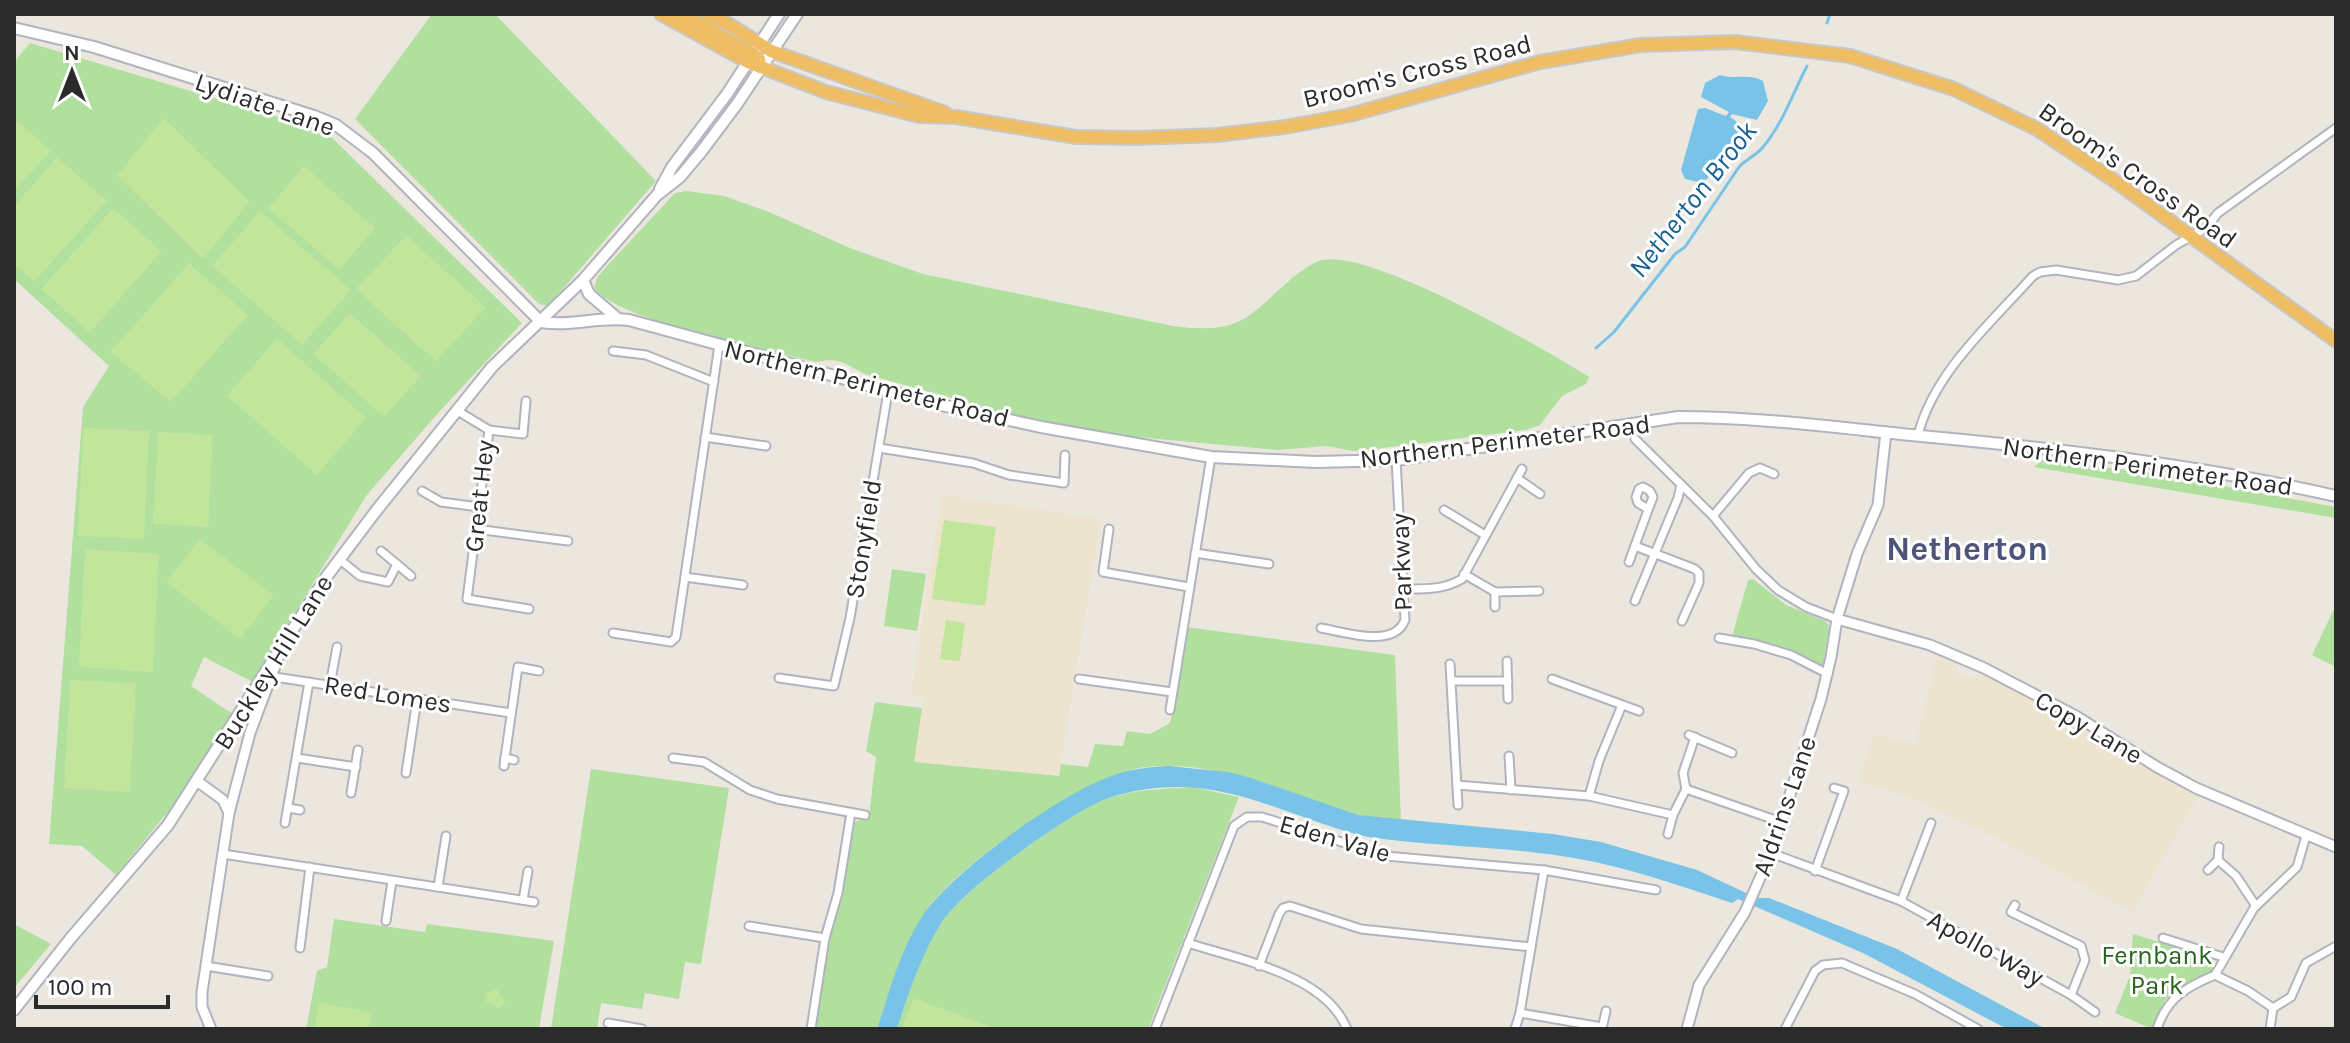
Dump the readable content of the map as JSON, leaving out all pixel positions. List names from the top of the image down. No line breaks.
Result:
{"streets":{"highway":["Broom's Cross Road"],"main road":["Lydiate Lane","Northern Perimeter Road","Buckley Hill Lane"],"street":["Great Hey","Stonyfield","Parkway","Red Lomes","Copy Lane","Aldrins Lane","Eden Vale","Apollo Way"]},"crossings":[["Lydiate Lane","Northern Perimeter Road"],["Lydiate Lane","Buckley Hill Lane"],["Northern Perimeter Road","Stonyfield"],["Northern Perimeter Road","Parkway"],["Northern Perimeter Road","Buckley Hill Lane"],["Northern Perimeter Road","Aldrins Lane"],["Great Hey","Buckley Hill Lane"],["Buckley Hill Lane","Red Lomes"],["Copy Lane","Aldrins Lane"],["Aldrins Lane","Apollo Way"]],"districts":["Netherton"],"water":["Netherton Brook"],"parks":["Fernbank Park"],"scale_bar":"100 m","north":"top"}
